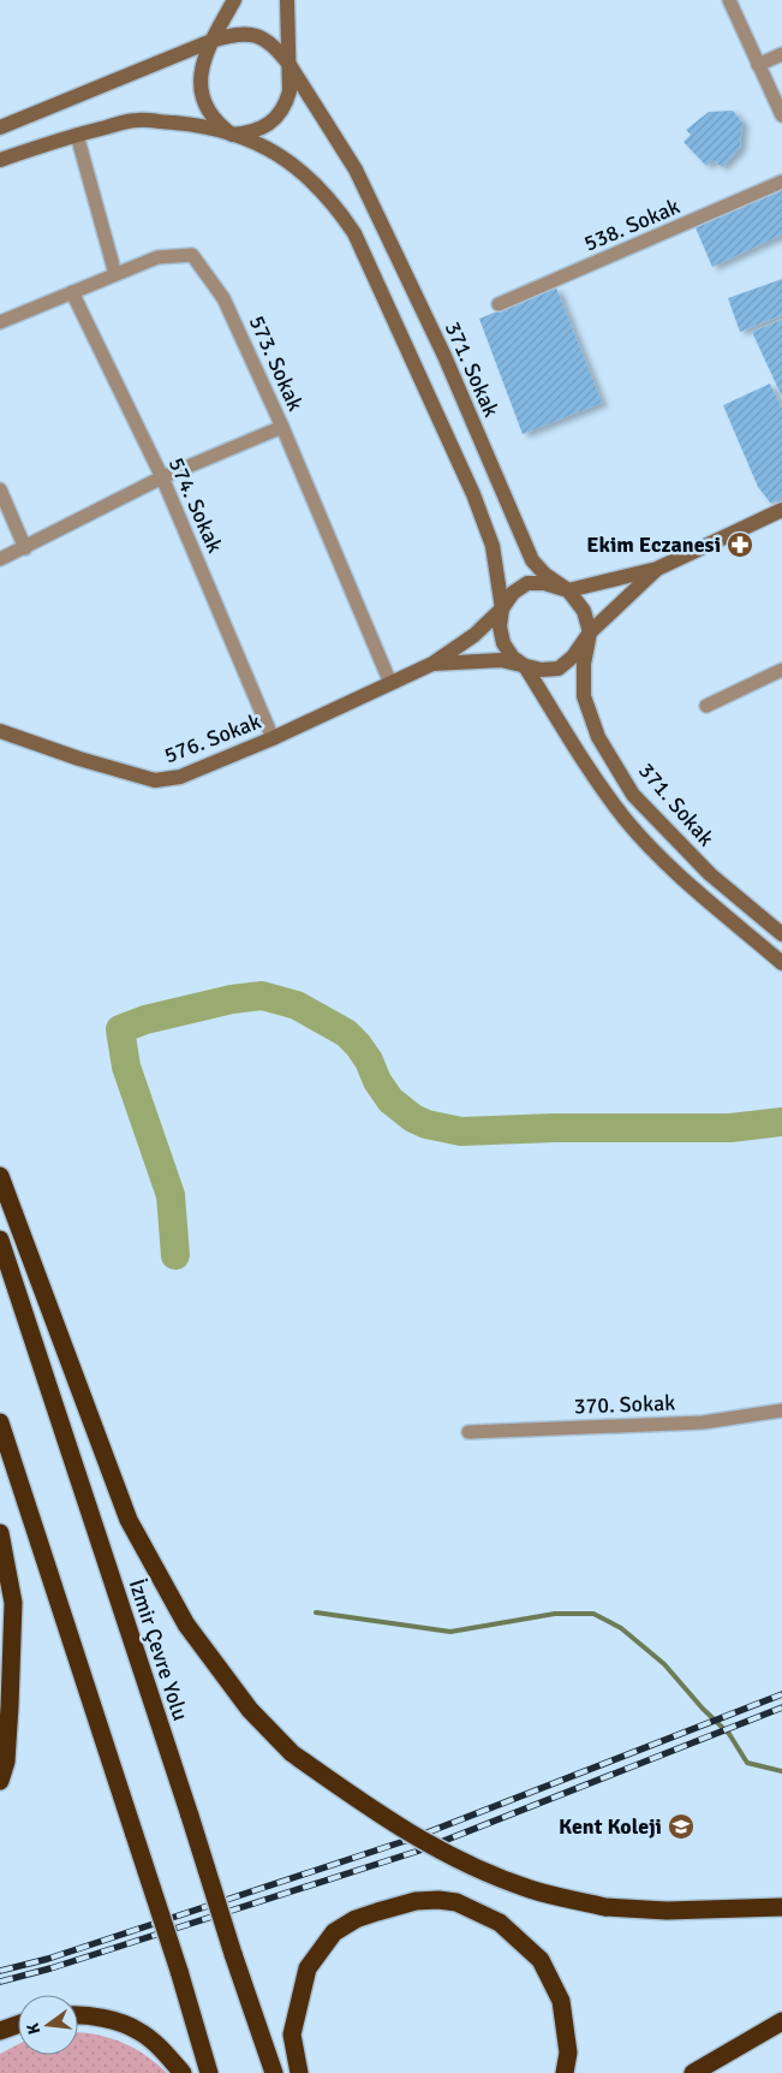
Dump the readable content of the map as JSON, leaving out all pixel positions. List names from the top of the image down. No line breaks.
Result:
{"streets":{"highway":["İzmir Çevre Yolu"],"main road":["371. Sokak","576. Sokak"],"street":["538. Sokak","573. Sokak","574. Sokak","370. Sokak"]},"crossings":[["573. Sokak","574. Sokak"],["573. Sokak","576. Sokak"],["574. Sokak","576. Sokak"]],"places":{"pharmacy":["Ekim Eczanesi"],"school or university":["Kent Koleji"]},"north":"left"}
